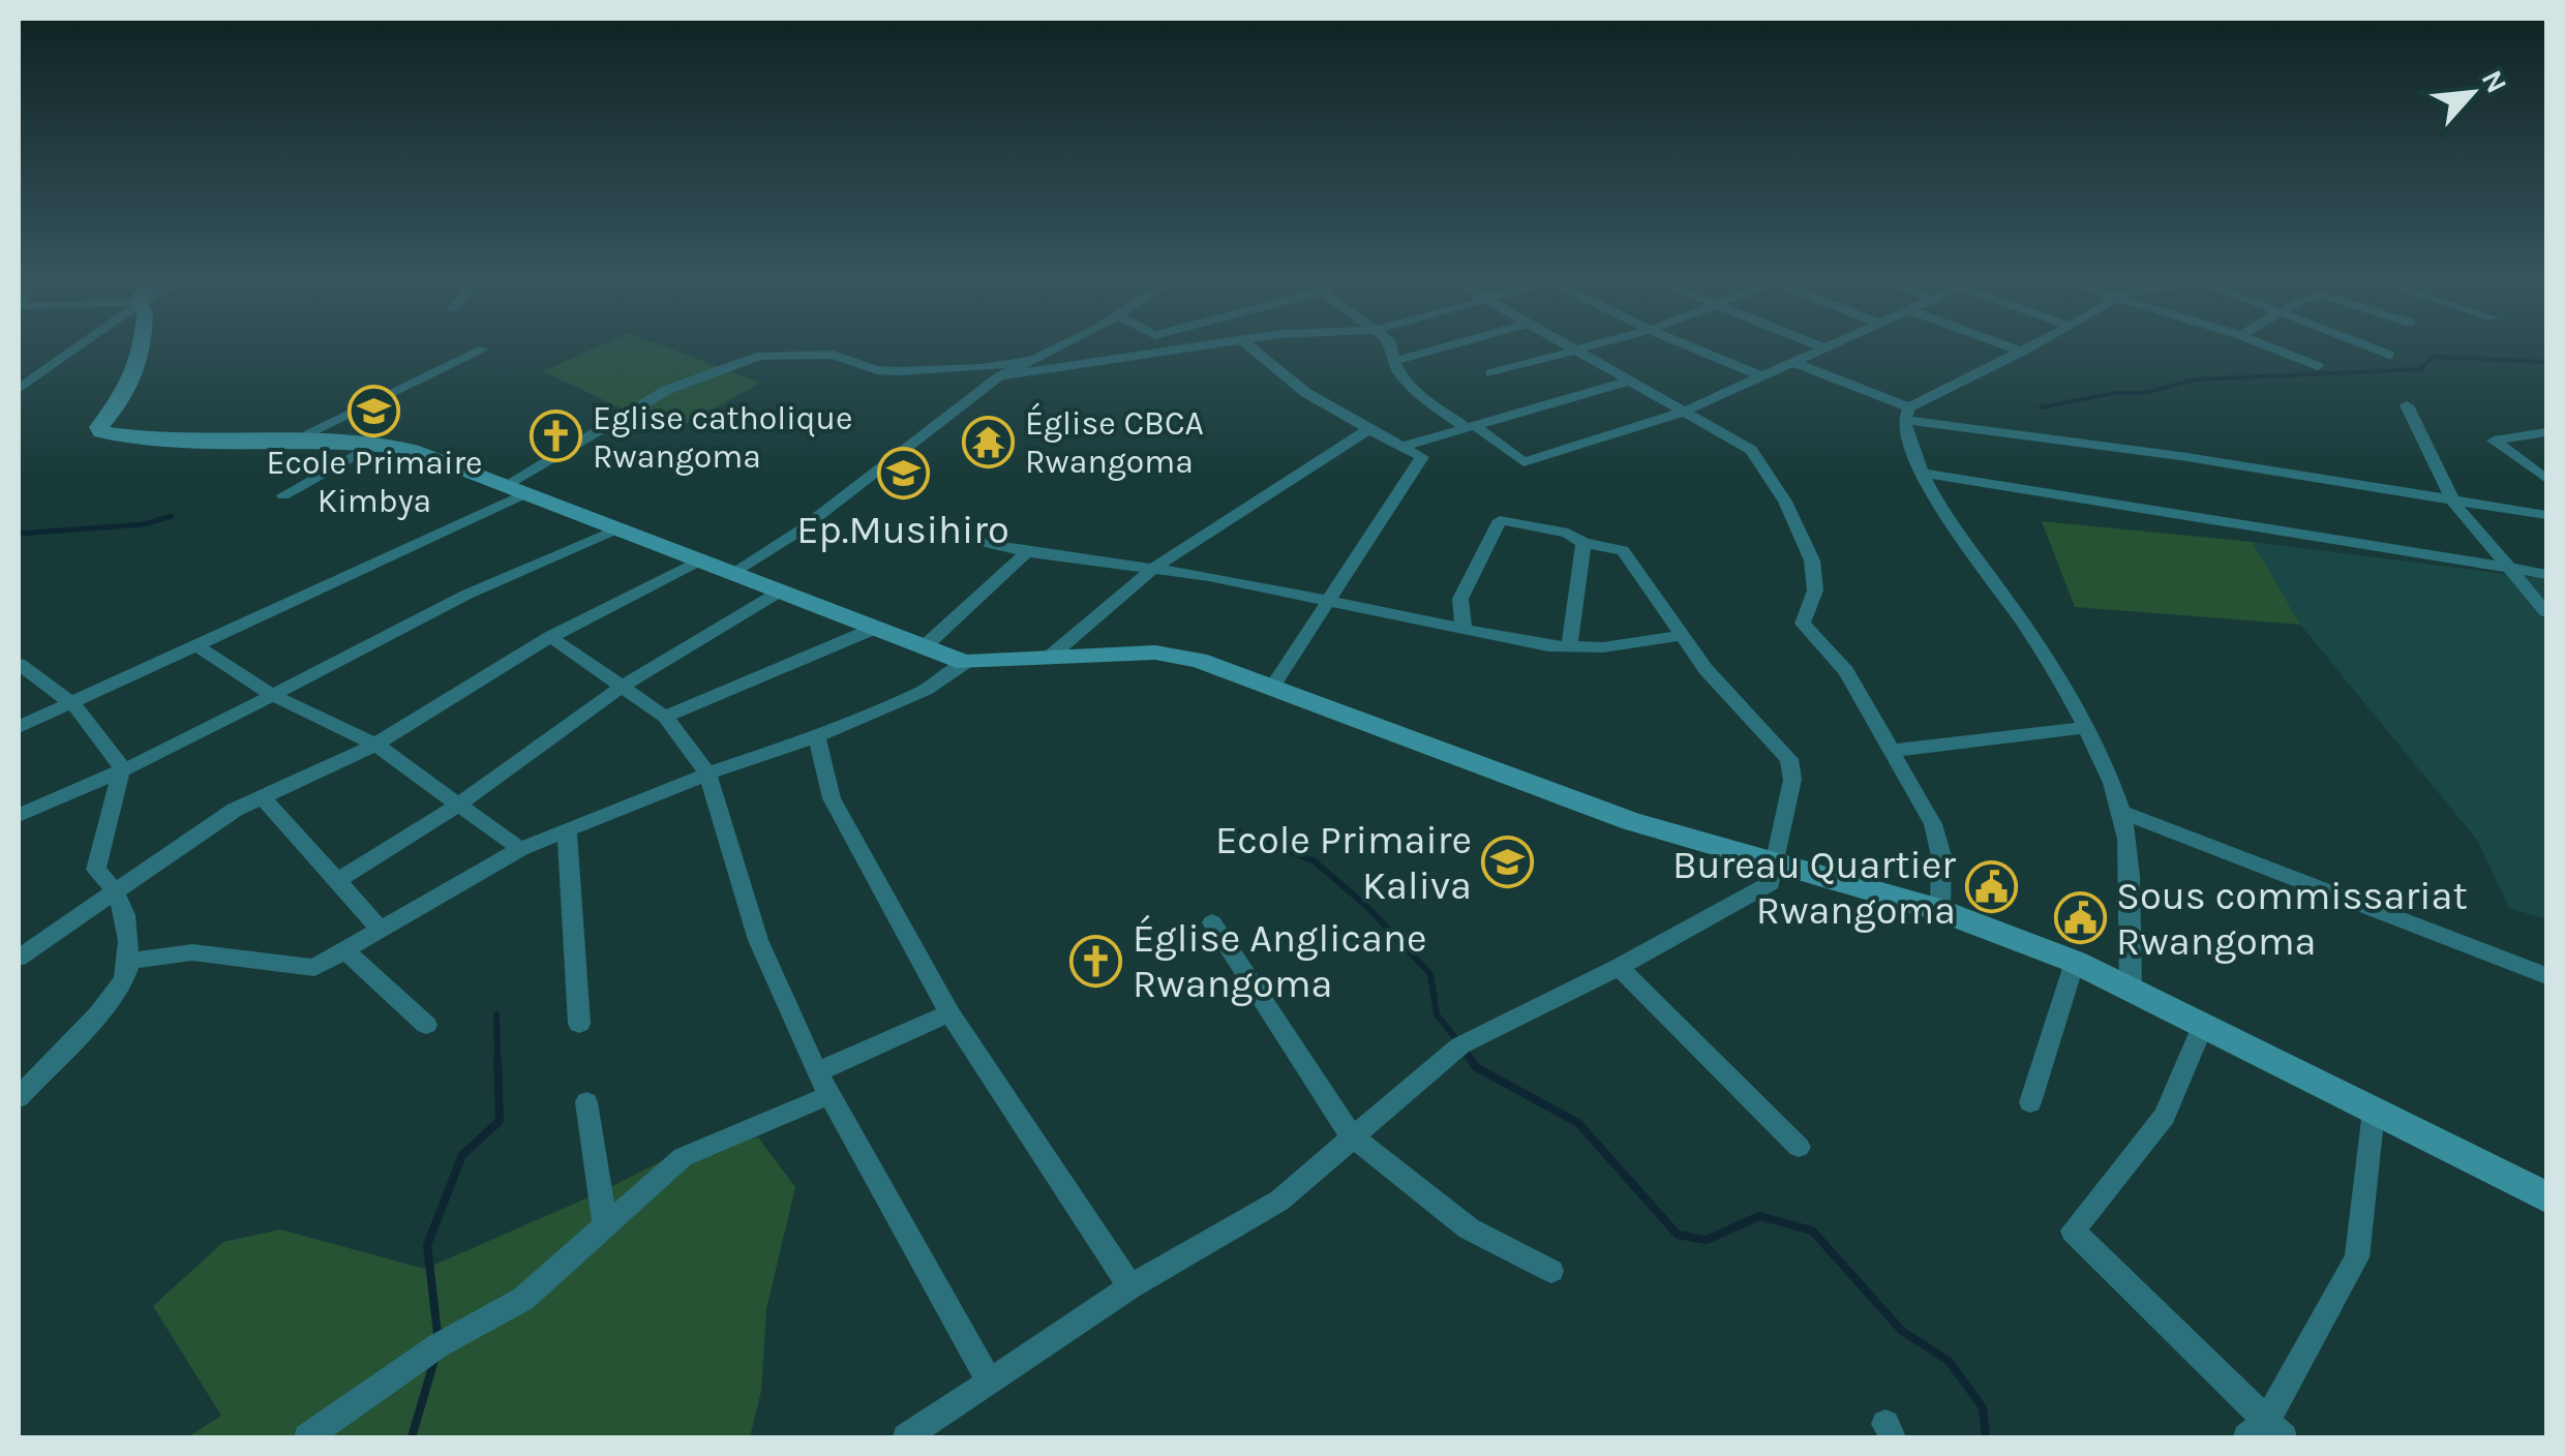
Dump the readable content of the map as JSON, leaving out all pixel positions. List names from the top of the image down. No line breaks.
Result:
{"places":{"school or university":["Ecole Primaire Kimbya","Ep.Musihiro","Ecole Primaire Kaliva"],"church":["Eglise catholique Rwangoma","Église Anglicane Rwangoma"],"temple":["Église CBCA Rwangoma"],"public building":["Bureau Quartier Rwangoma","Sous commissariat Rwangoma"]},"north":"top right"}
